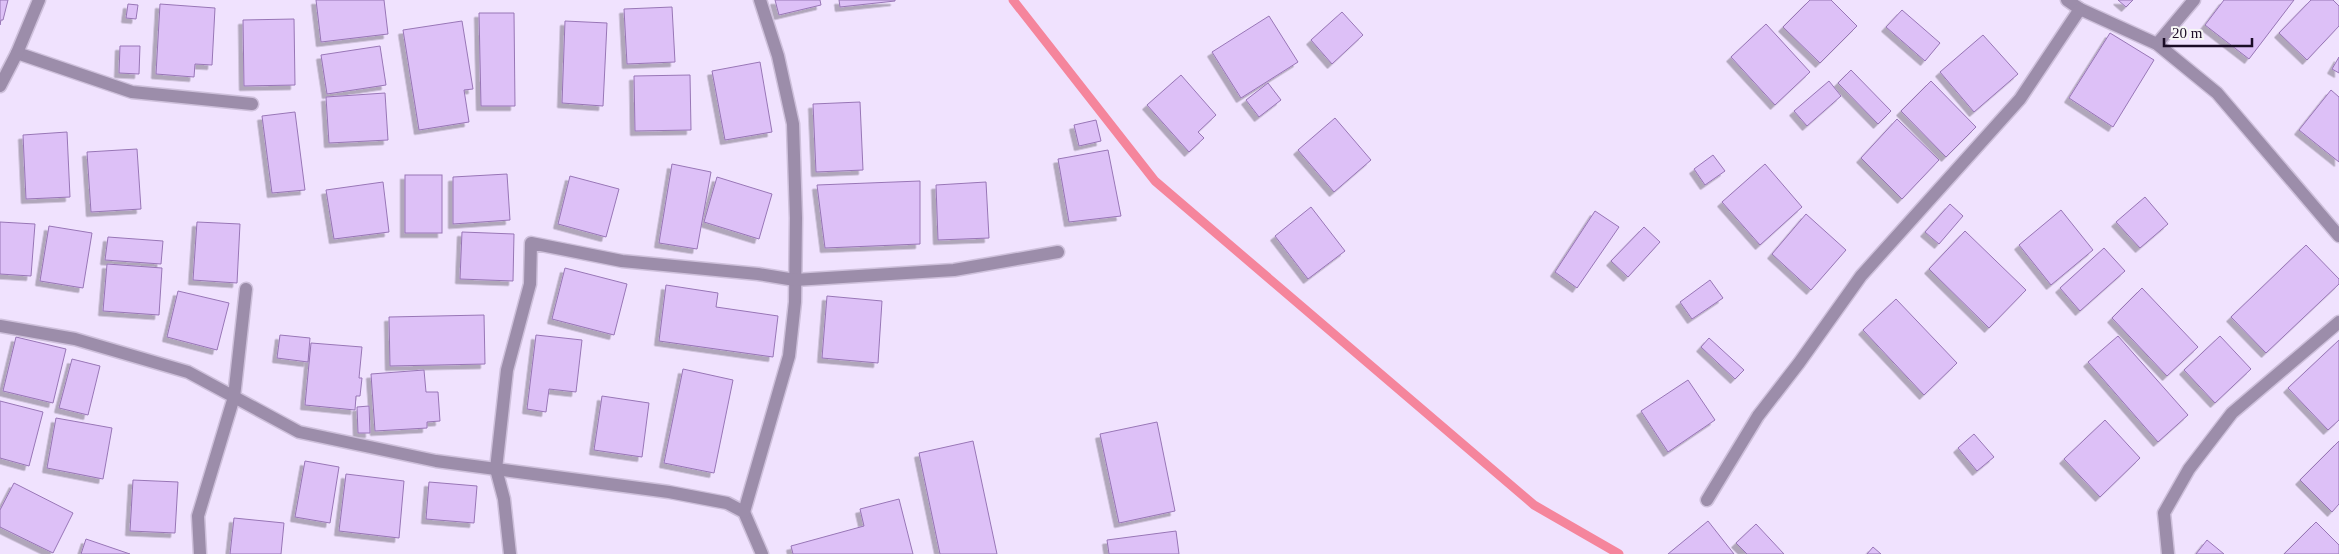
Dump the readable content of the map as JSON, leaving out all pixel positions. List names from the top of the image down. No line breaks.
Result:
{"scale_bar":"20 m"}
